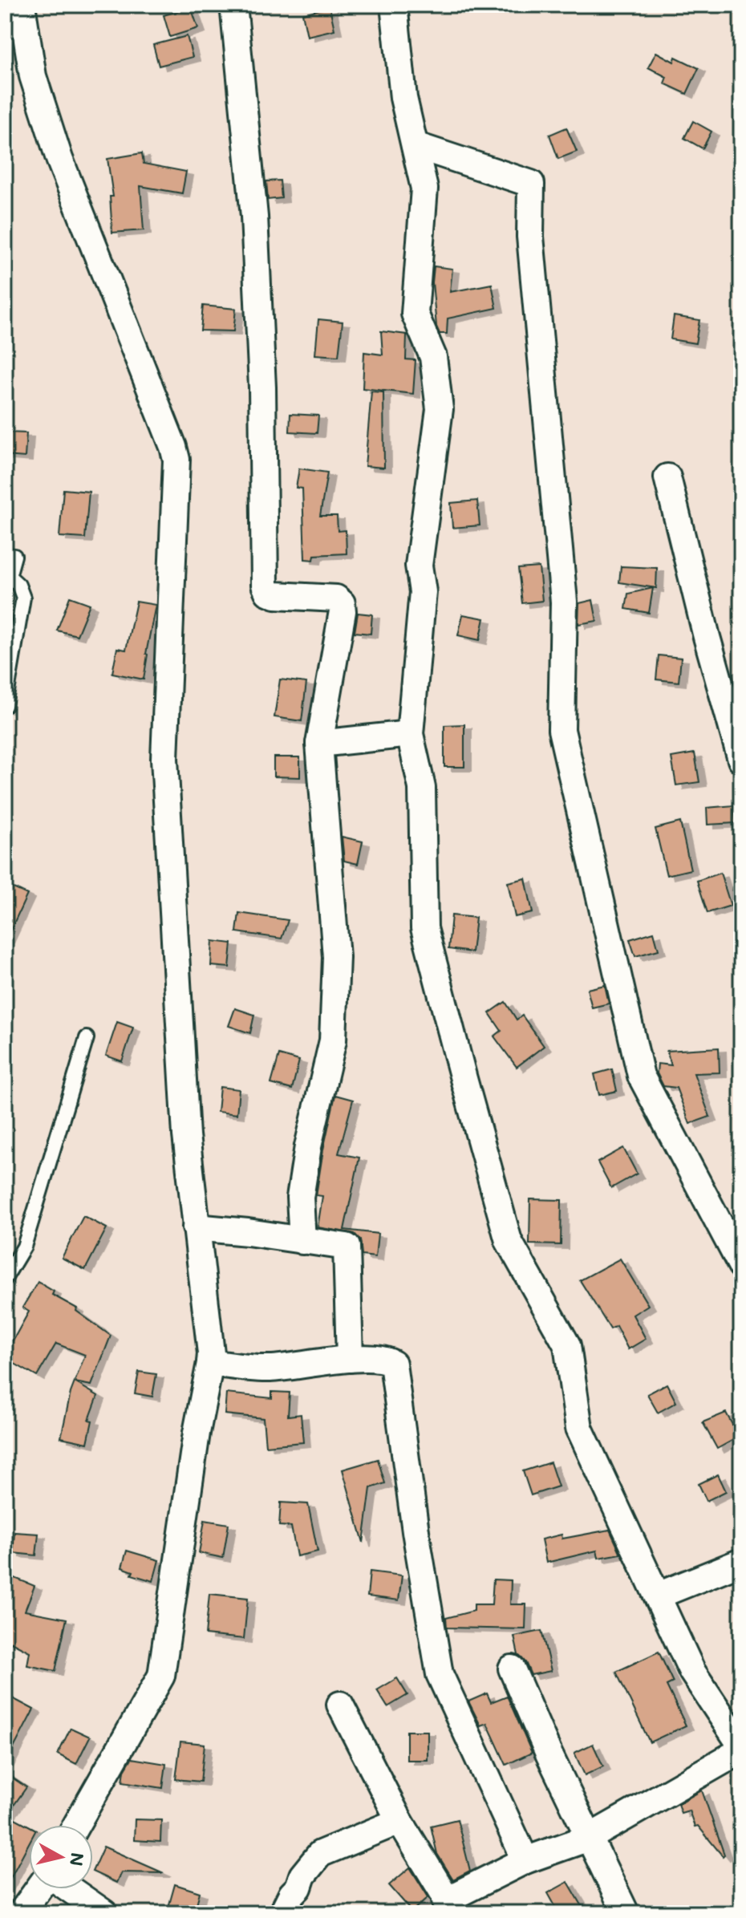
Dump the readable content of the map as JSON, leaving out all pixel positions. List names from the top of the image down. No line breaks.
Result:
{"north":"right"}
